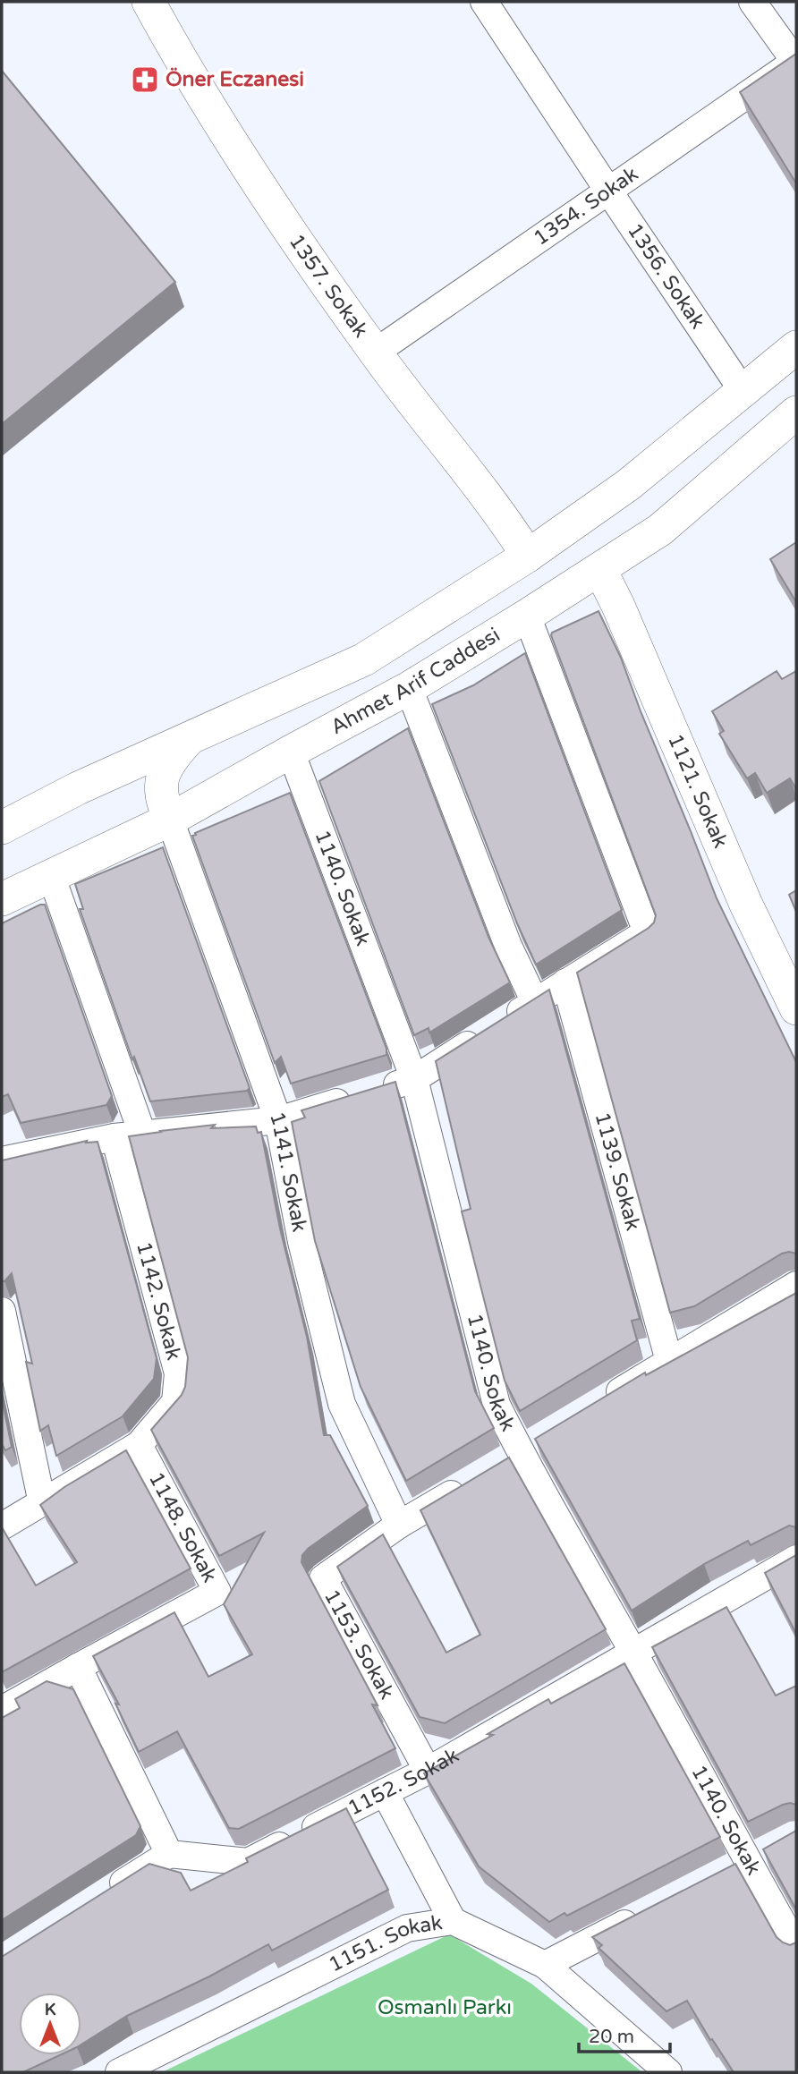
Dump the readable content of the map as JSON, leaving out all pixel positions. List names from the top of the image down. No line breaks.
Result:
{"streets":{"street":["1354. Sokak","1356. Sokak","1357. Sokak","Ahmet Arif Caddesi","1121. Sokak","1140. Sokak","1141. Sokak","1139. Sokak","1142. Sokak","1148. Sokak","1153. Sokak","1152. Sokak","1151. Sokak"]},"crossings":[["1354. Sokak","1356. Sokak"],["1354. Sokak","1357. Sokak"],["Ahmet Arif Caddesi","1121. Sokak"],["Ahmet Arif Caddesi","1140. Sokak"],["Ahmet Arif Caddesi","1141. Sokak"],["1140. Sokak","1152. Sokak"],["1141. Sokak","1153. Sokak"],["1142. Sokak","1148. Sokak"],["1153. Sokak","1152. Sokak"]],"parks":["Osmanlı Parkı"],"places":{"pharmacy":["Öner Eczanesi"]},"scale_bar":"20 m","north":"top"}
